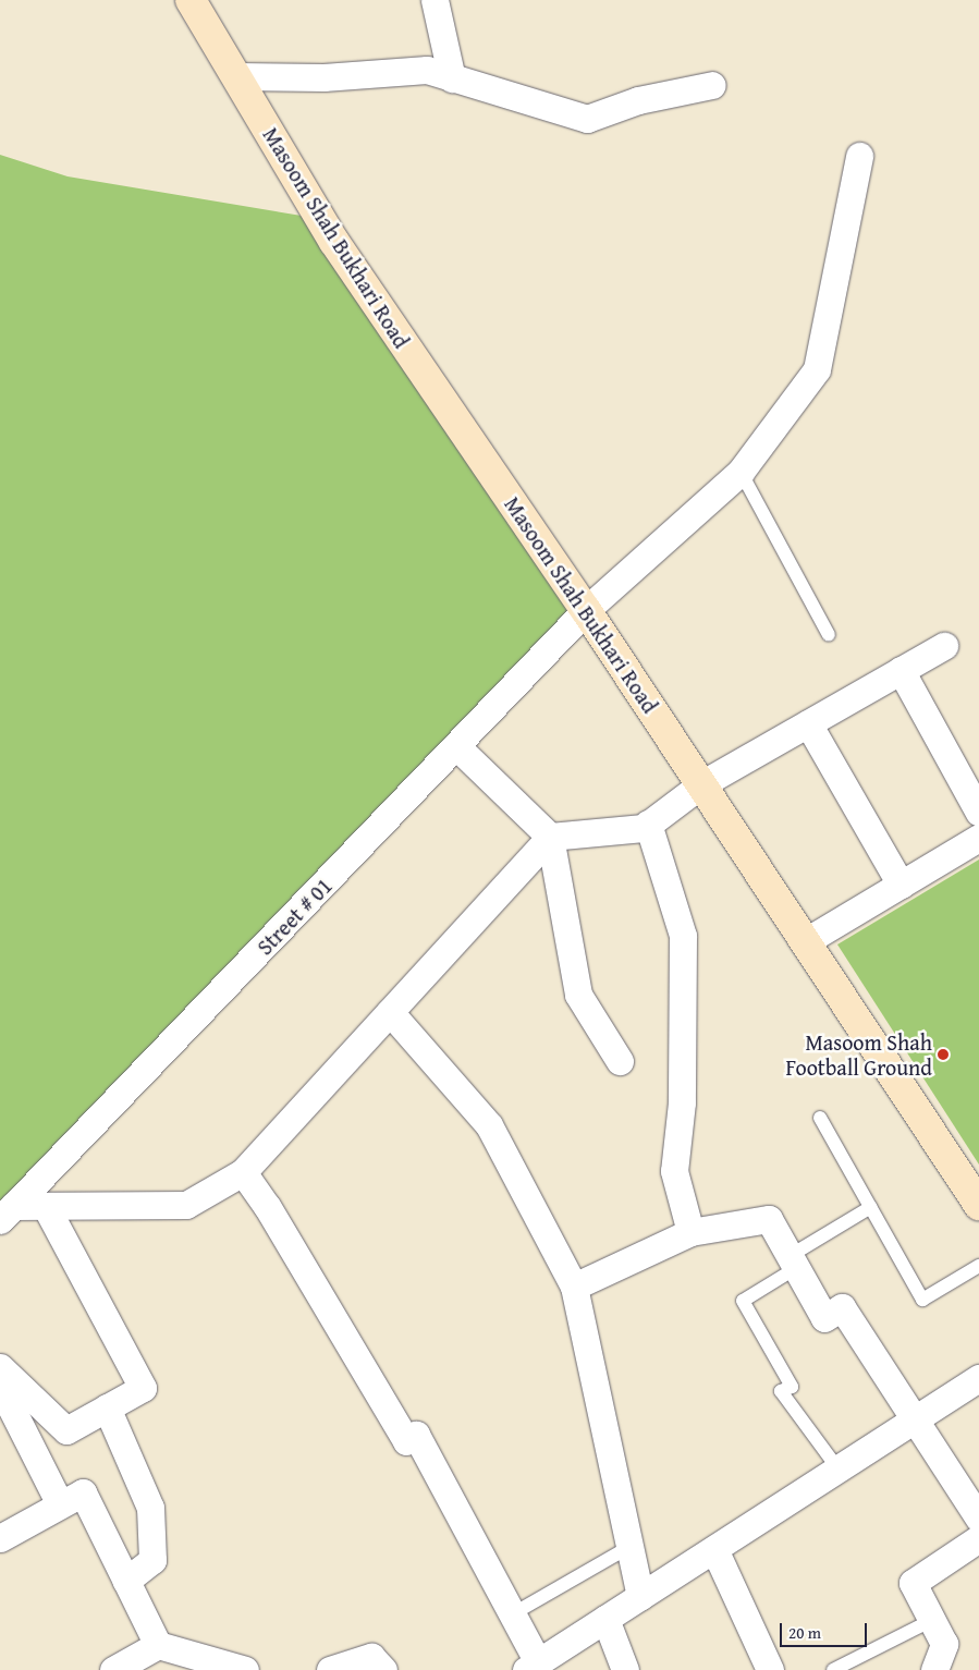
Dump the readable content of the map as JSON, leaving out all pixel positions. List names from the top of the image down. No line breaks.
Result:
{"streets":{"street":["Masoom Shah Bukhari Road","Street # 01"]},"crossings":[["Masoom Shah Bukhari Road","Street # 01"]],"places":["Masoom Shah Football Ground"],"scale_bar":"20 m"}
